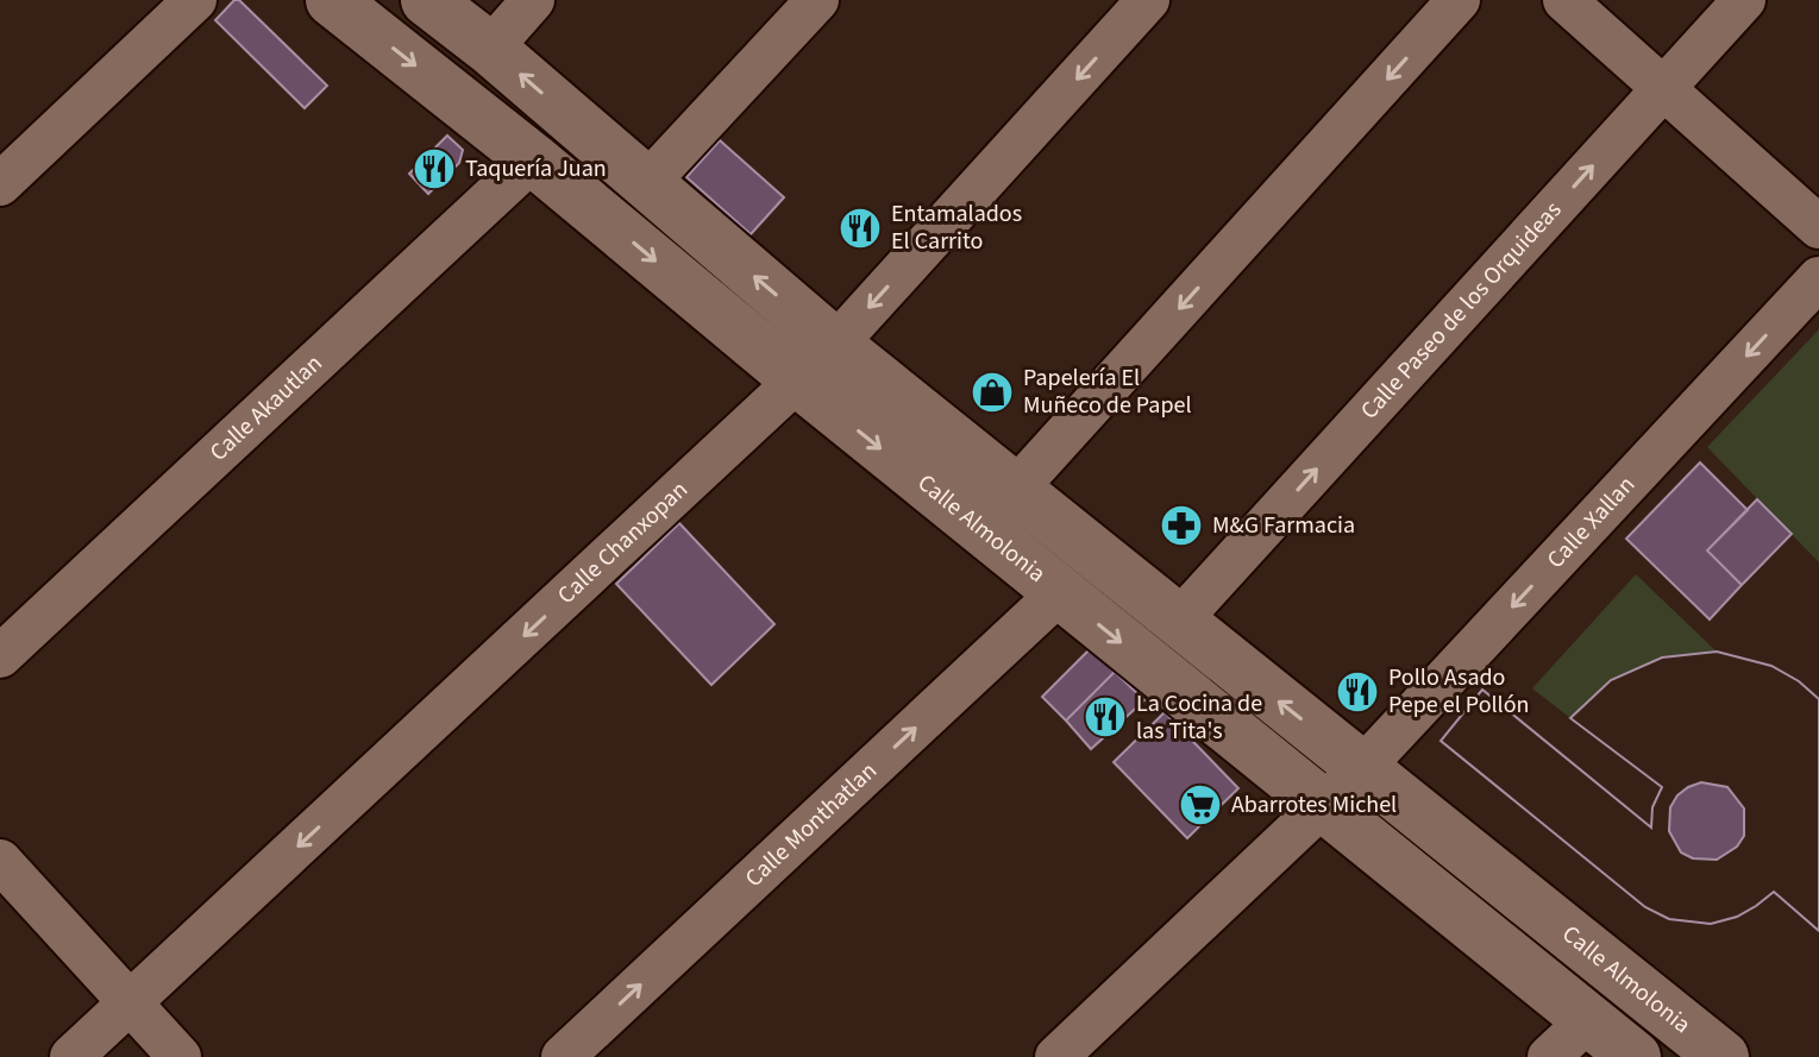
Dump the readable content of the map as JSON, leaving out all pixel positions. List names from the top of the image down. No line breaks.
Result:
{"streets":{"street":["Calle Paseo de los Orquideas","Calle Akautlan","Calle Xallan","Calle Almolonia","Calle Chanxopan","Calle Monthatlan"]},"crossings":[["Calle Paseo de los Orquideas","Calle Almolonia"],["Calle Akautlan","Calle Almolonia"],["Calle Xallan","Calle Almolonia"],["Calle Almolonia","Calle Chanxopan"],["Calle Almolonia","Calle Monthatlan"]],"one_way":["Calle Xallan"],"places":{"restaurant":["Taquería Juan","Entamalados El Carrito","Pollo Asado Pepe el Pollón","La Cocina de las Tita's"],"shop":["Papelería El Muñeco de Papel"],"pharmacy":["M&G Farmacia"],"supermarket":["Abarrotes Michel"]}}
